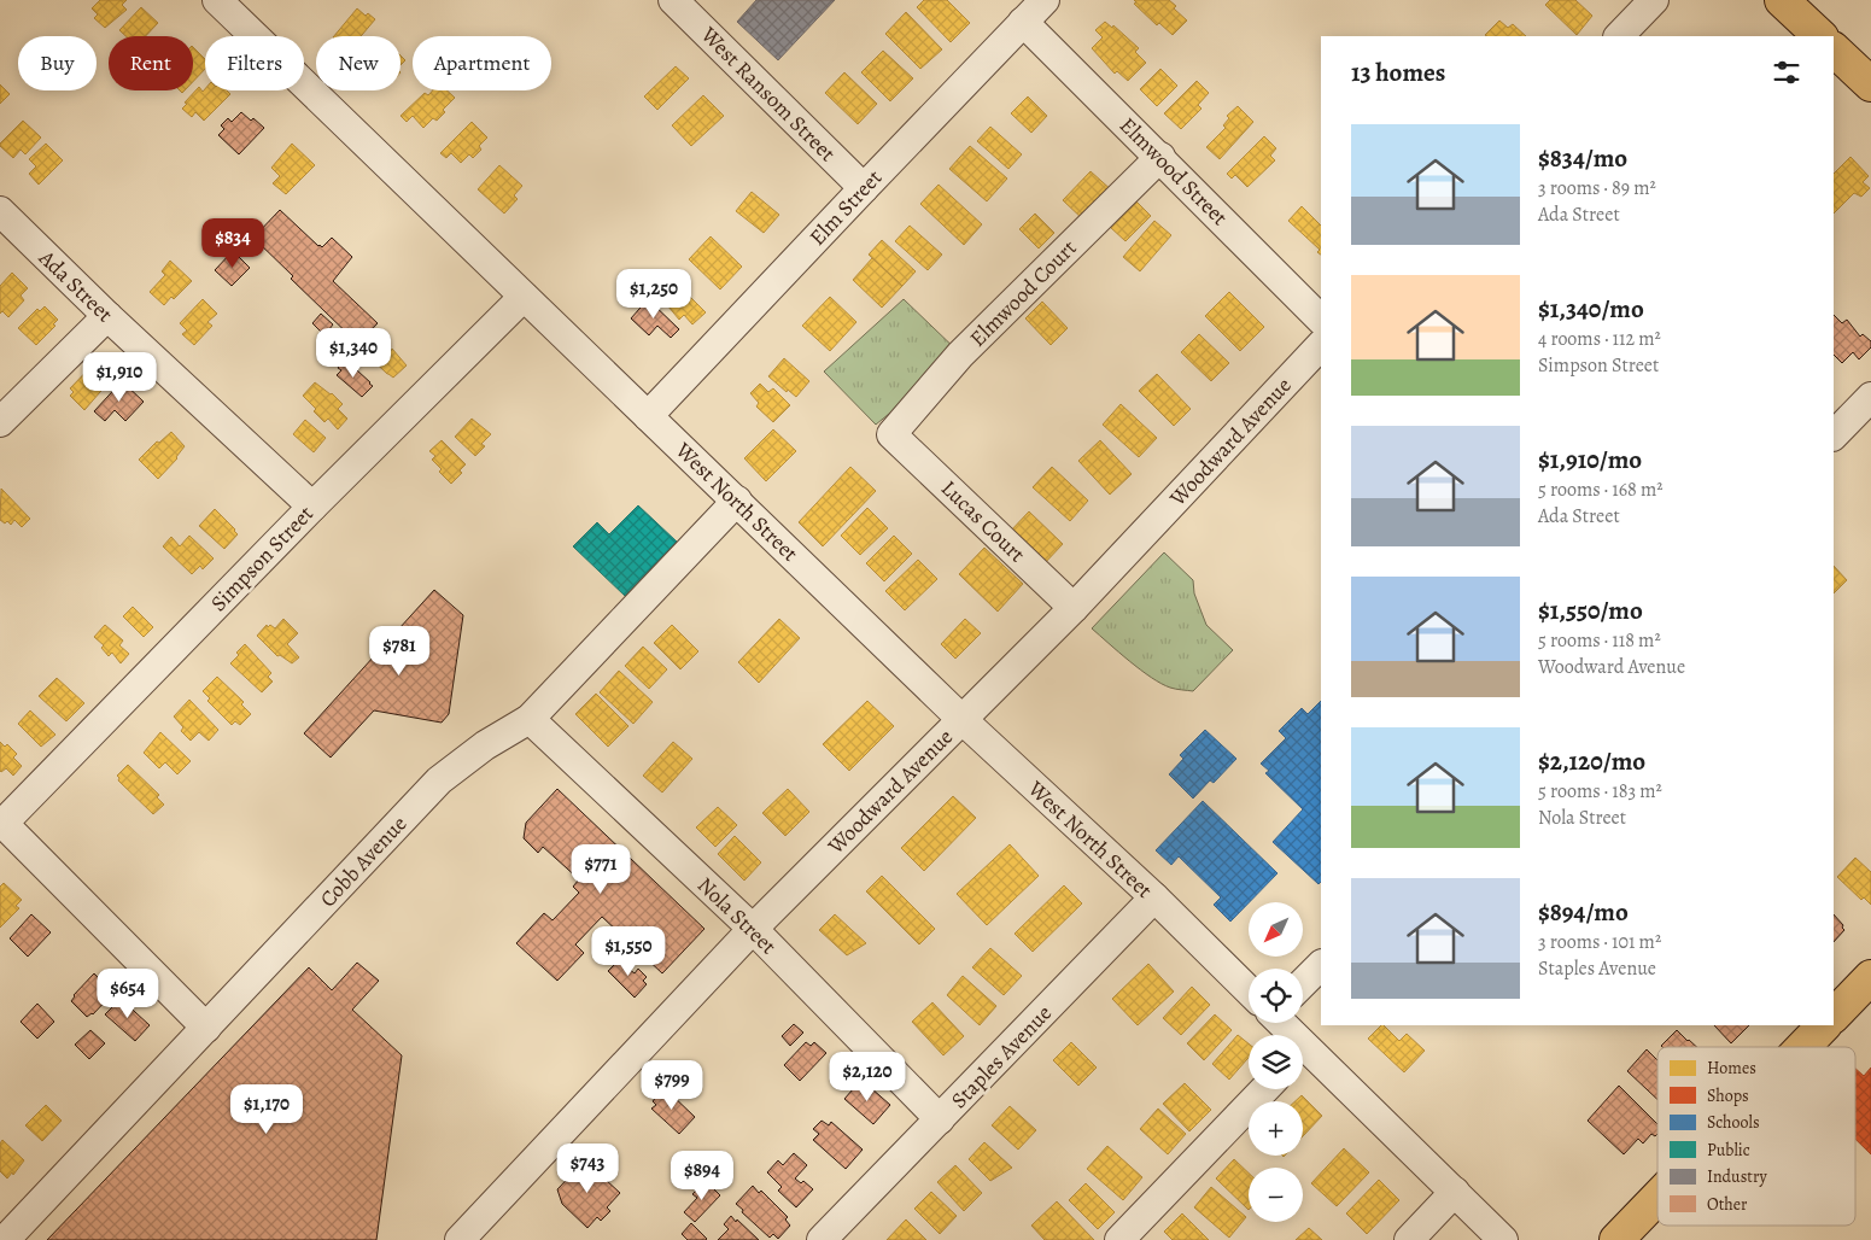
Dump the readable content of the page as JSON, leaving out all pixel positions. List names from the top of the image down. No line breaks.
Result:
{"streets":{"street":["West Ransom Street","Elmwood Street","Elm Street","Ada Street","Elmwood Court","Woodward Avenue","West North Street","Lucas Court","Simpson Street","Cobb Avenue","Nola Street","Staples Avenue"]},"crossings":[["West Ransom Street","Elm Street"],["Elmwood Street","Elm Street"],["Elmwood Street","Elmwood Court"],["Elm Street","West North Street"],["Ada Street","Simpson Street"],["Elmwood Court","Lucas Court"],["Woodward Avenue","West North Street"],["Woodward Avenue","Lucas Court"],["Woodward Avenue","Nola Street"],["West North Street","Simpson Street"],["West North Street","Cobb Avenue"],["West North Street","Staples Avenue"],["Cobb Avenue","Nola Street"],["Nola Street","Staples Avenue"]],"legend":["Homes","Shops","Schools","Public","Industry","Other"],"north":"bottom left","page":{"chip":["Buy","Rent","Filters","New","Apartment"],"heading":"13 homes","list":[{"name":"$834/mo","note":"3 rooms · 89 m² · Ada Street"},{"name":"$1,340/mo","note":"4 rooms · 112 m² · Simpson Street"},{"name":"$1,910/mo","note":"5 rooms · 168 m² · Ada Street"},{"name":"$1,550/mo","note":"5 rooms · 118 m² · Woodward Avenue"},{"name":"$2,120/mo","note":"5 rooms · 183 m² · Nola Street"},{"name":"$894/mo","note":"3 rooms · 101 m² · Staples Avenue"}],"price":["$834","$1,250","$1,340","$1,910","$781","$771","$1,550","$654","$2,120","$799","$1,170","$743","$894"],"map_buttons":["+","−"]}}
